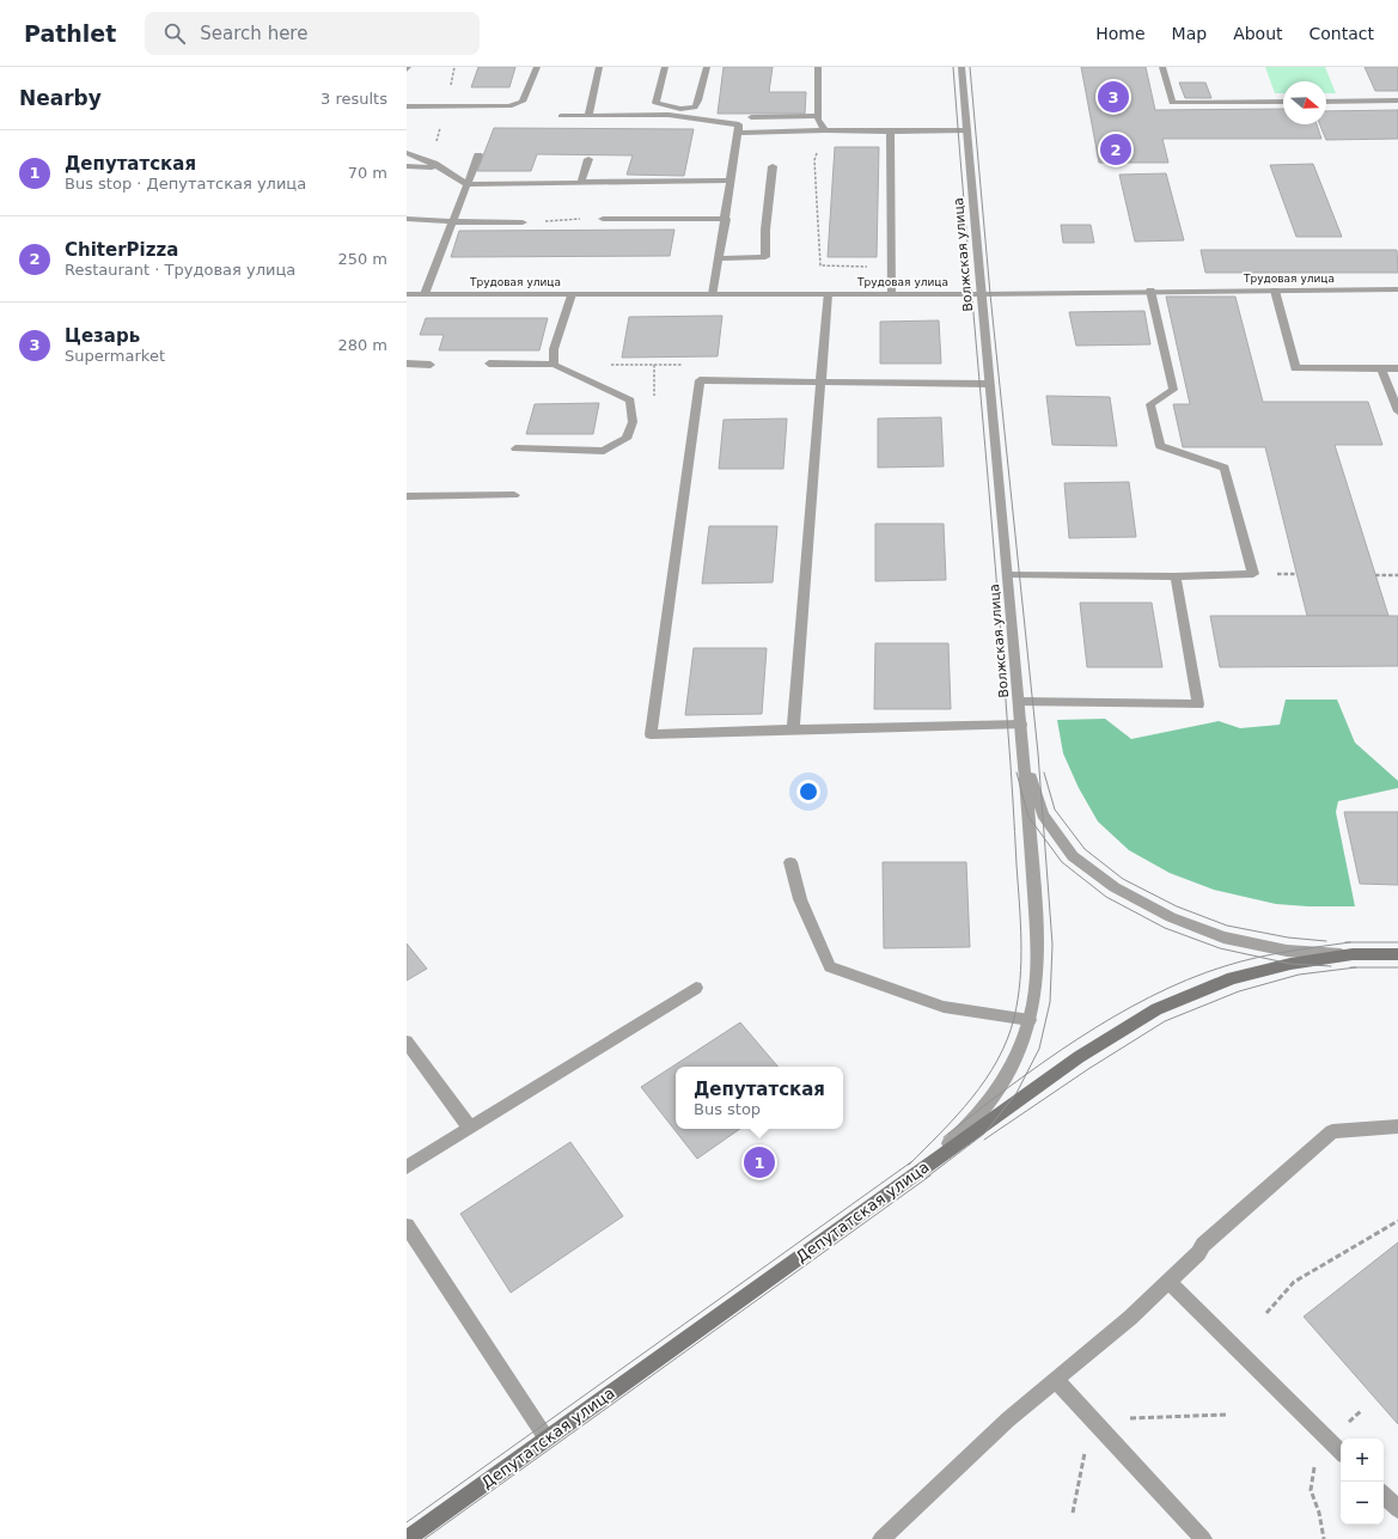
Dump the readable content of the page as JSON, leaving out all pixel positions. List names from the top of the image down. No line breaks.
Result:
{"streets":{"main road":["Депутатская улица"],"street":["Волжская улица","Трудовая улица"]},"crossings":[["Волжская улица","Трудовая улица"],["Волжская улица","Депутатская улица"]],"north":"right","page":{"header":"Pathlet","search":"Search here","nav":["Home","Map","About","Contact"],"heading":["Nearby","3 results"],"pins":["3","2","1"],"list":[{"mark":"1","name":"Депутатская","note":"Bus stop · Депутатская улица","value":"70 m"},{"mark":"2","name":"ChiterPizza","note":"Restaurant · Трудовая улица","value":"250 m"},{"mark":"3","name":"Цезарь","note":"Supermarket","value":"280 m"}],"popup":["Депутатская","Bus stop"],"map_buttons":["+","−"]}}
